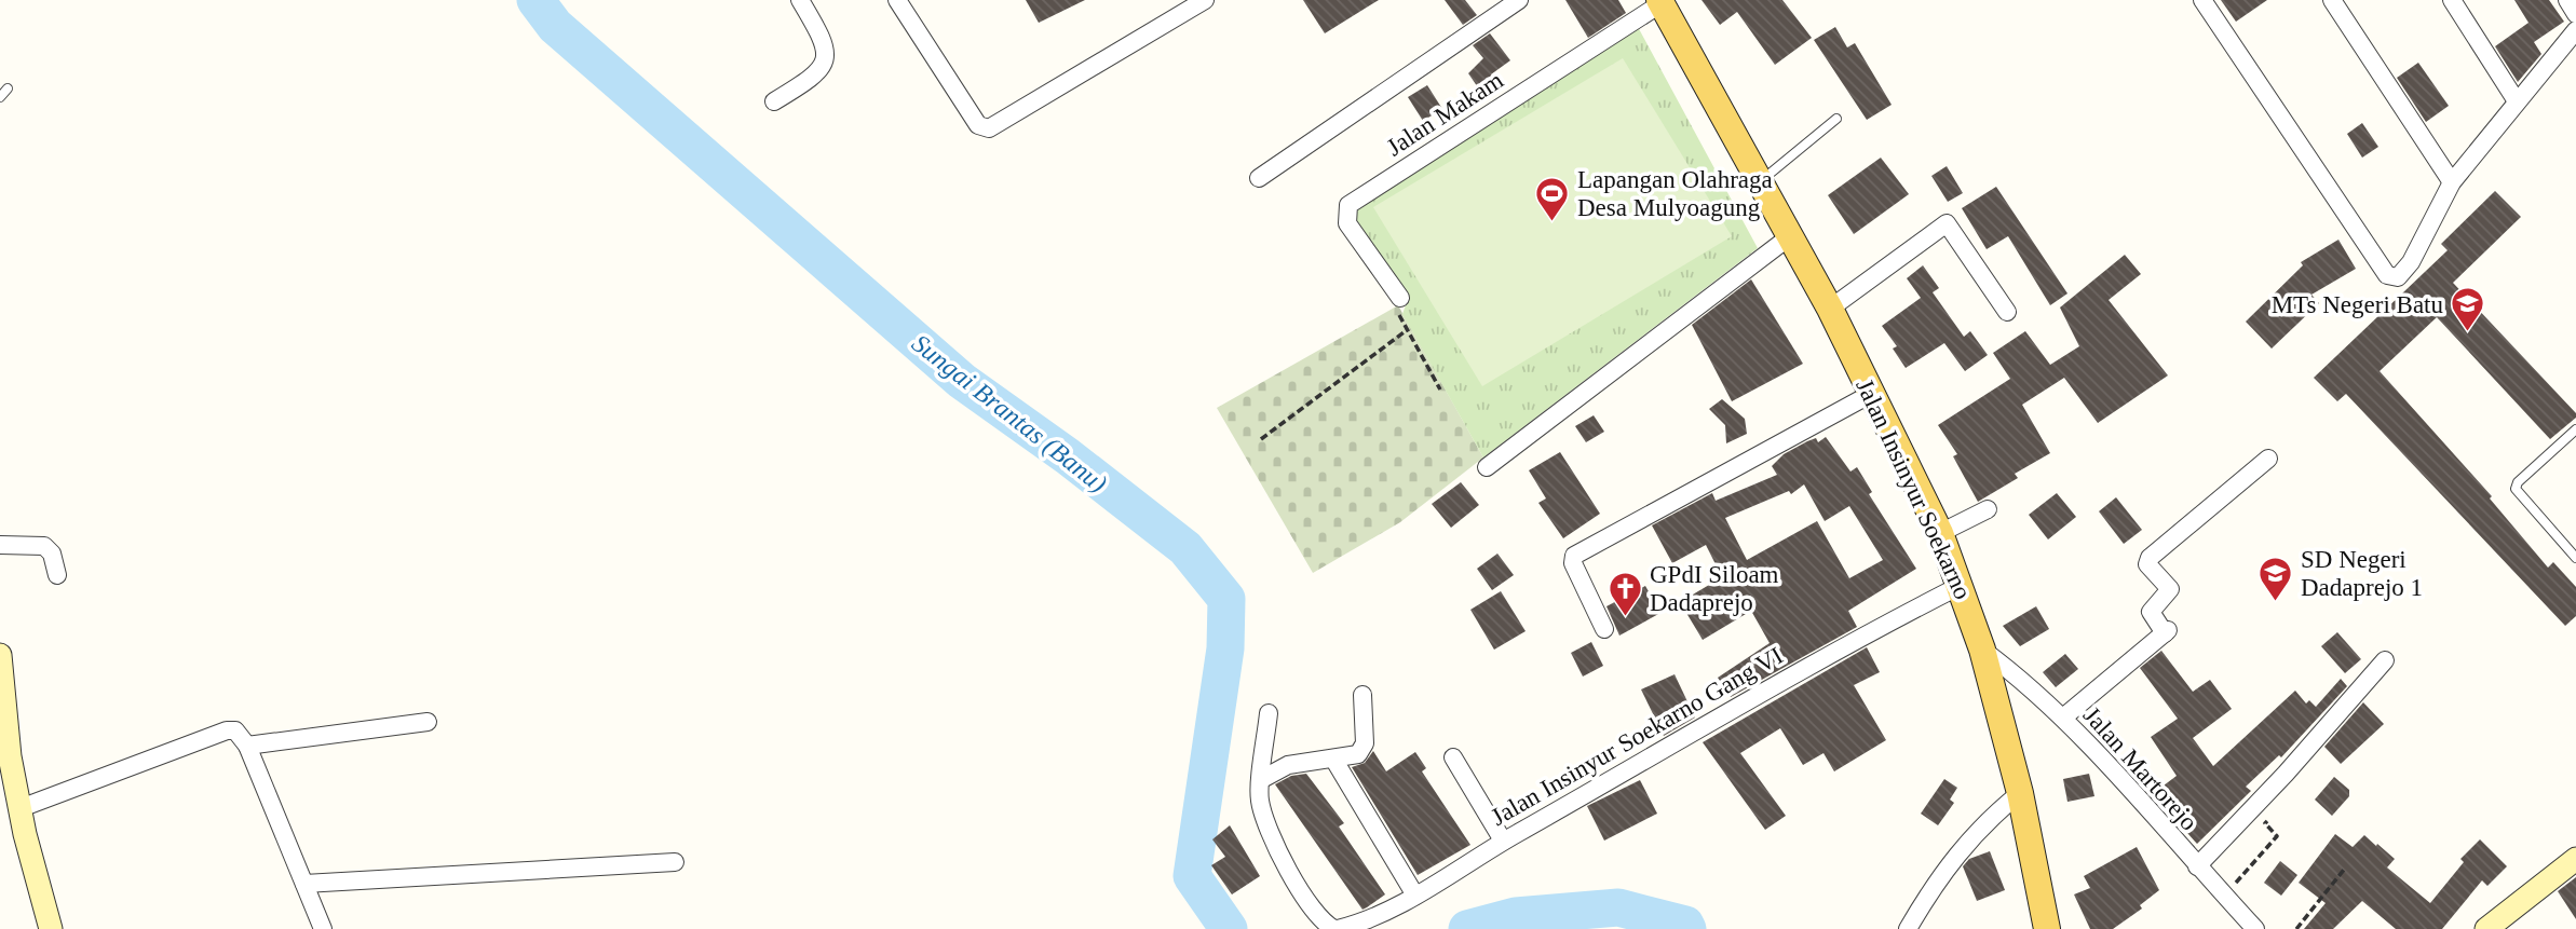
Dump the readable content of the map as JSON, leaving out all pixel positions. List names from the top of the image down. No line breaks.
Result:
{"streets":{"main road":["Jalan Insinyur Soekarno"],"street":["Jalan Makam","Jalan Insinyur Soekarno Gang VI","Jalan Martorejo"]},"crossings":[["Jalan Makam","Jalan Insinyur Soekarno"],["Jalan Insinyur Soekarno","Jalan Insinyur Soekarno Gang VI"],["Jalan Insinyur Soekarno","Jalan Martorejo"]],"water":["Sungai Brantas (Banu)"],"places":{"sports":["Lapangan Olahraga Desa Mulyoagung"],"school or university":["MTs Negeri Batu","SD Negeri Dadaprejo 1"],"church":["GPdI Siloam Dadaprejo"]}}
